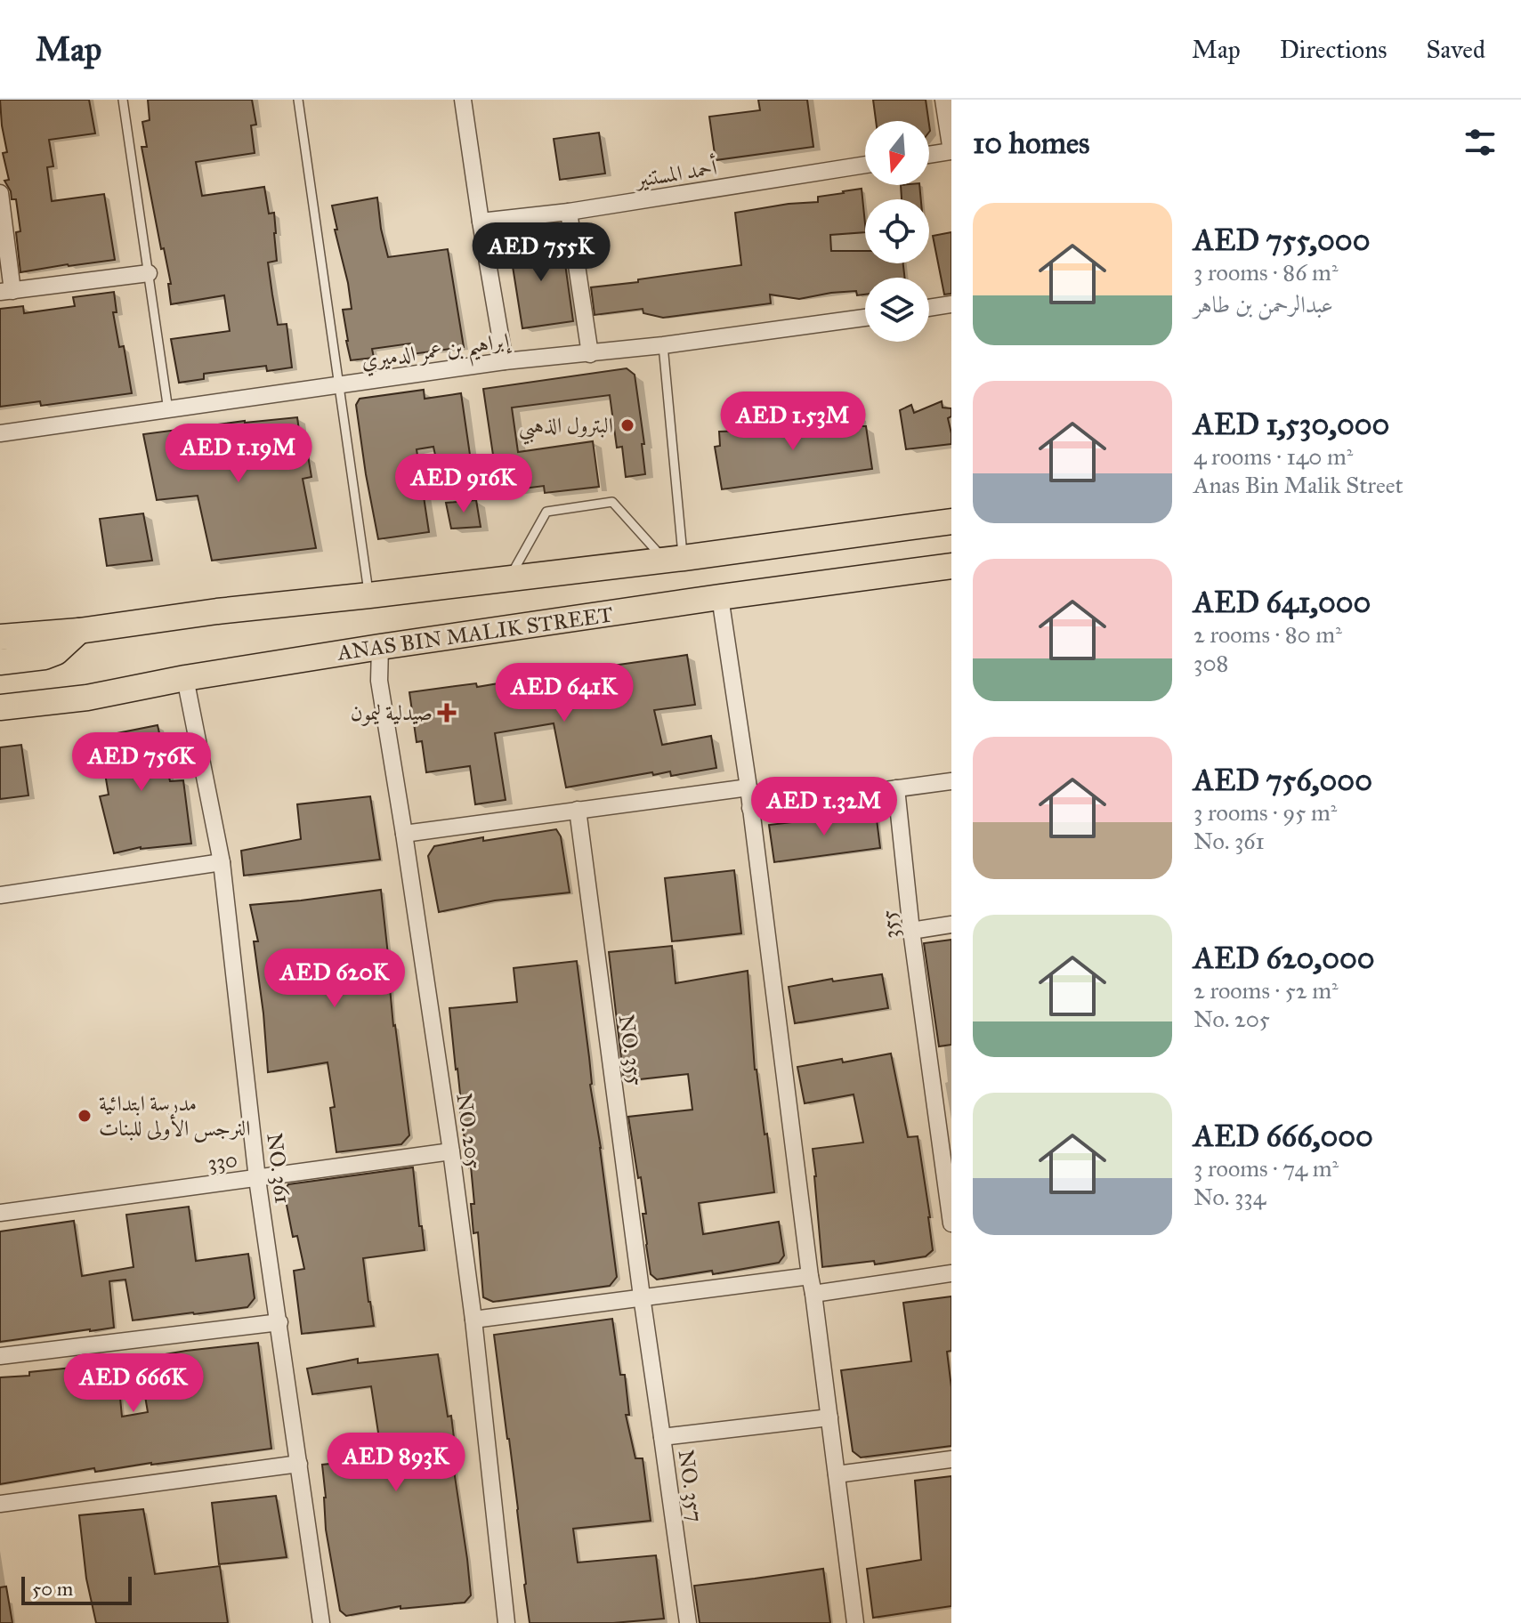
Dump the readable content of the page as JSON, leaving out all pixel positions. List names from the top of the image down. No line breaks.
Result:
{"streets":{"main road":["ANAS BIN MALIK STREET"],"street":["أحمد المستنير","إبراهيم بن عمر الدميري","355","NO. 355","NO. 205","330","NO. 361","NO. 357"]},"crossings":[["ANAS BIN MALIK STREET","NO. 205"],["ANAS BIN MALIK STREET","NO. 361"],["NO. 355","NO. 357"],["NO. 205","330"],["330","NO. 361"]],"places":{"other":["البترول الذهبي","مدرسة ابتدائية النرجس الأولى للبنات"],"health":["صيدلية ليمون"]},"scale_bar":"50 m","north":"bottom","page":{"header":"Map","nav":["Map","Directions","Saved"],"heading":"10 homes","list":[{"name":"AED 755,000","note":"3 rooms · 86 m² · عبدالرحمن بن طاهر"},{"name":"AED 1,530,000","note":"4 rooms · 140 m² · Anas Bin Malik Street"},{"name":"AED 641,000","note":"2 rooms · 80 m² · 308"},{"name":"AED 756,000","note":"3 rooms · 95 m² · No. 361"},{"name":"AED 620,000","note":"2 rooms · 52 m² · No. 205"},{"name":"AED 666,000","note":"3 rooms · 74 m² · No. 334"}],"price":["AED 755K","AED 1.53M","AED 1.19M","AED 916K","AED 641K","AED 756K","AED 1.32M","AED 620K","AED 666K","AED 893K"],"scale":"50 m"}}
